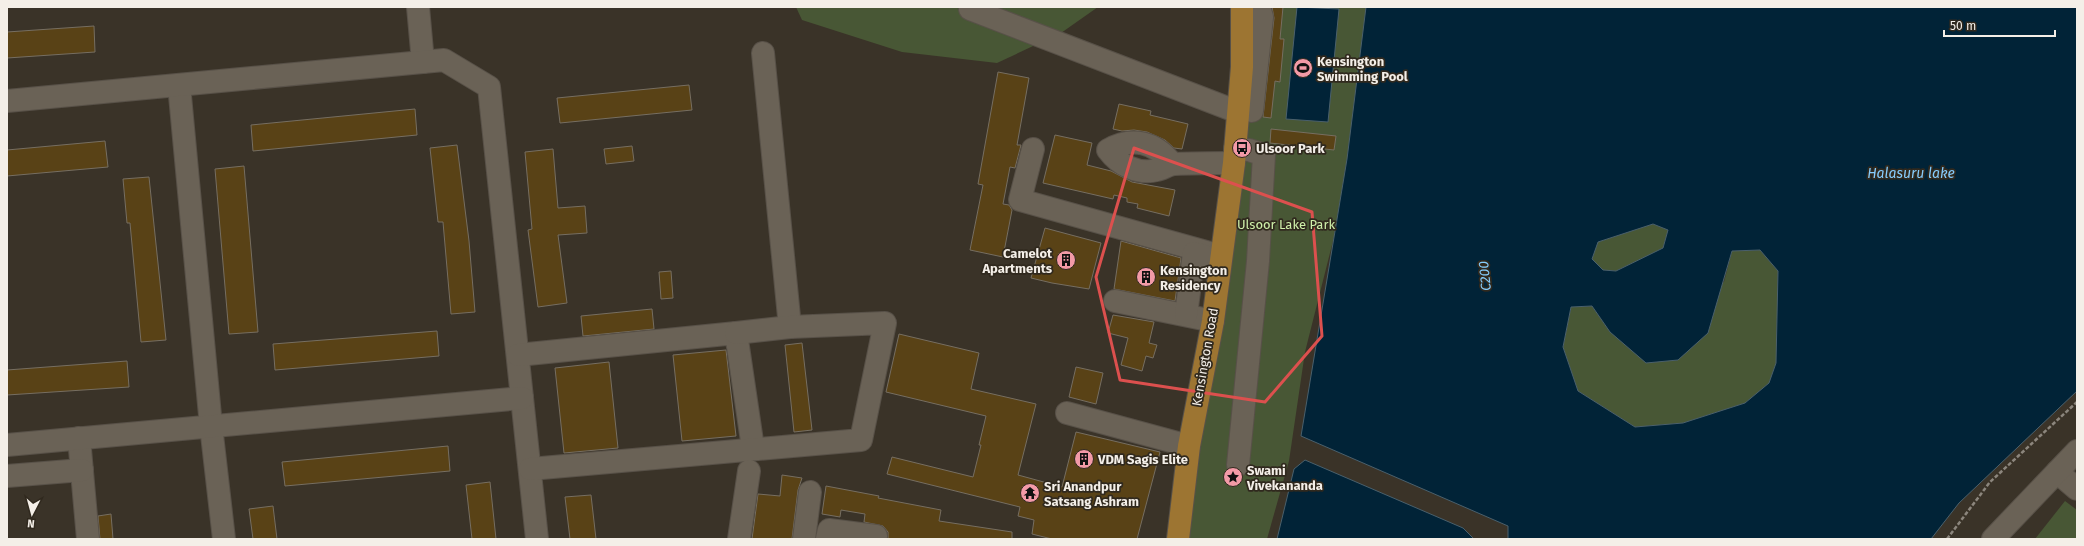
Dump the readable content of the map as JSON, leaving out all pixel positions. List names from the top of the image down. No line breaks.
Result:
{"streets":{"main road":["Kensington Road"]},"water":["Halasuru lake","C200"],"parks":["Ulsoor Lake Park"],"places":{"sports":["Kensington Swimming Pool"],"bus stop":["Ulsoor Park"],"building":["Camelot Apartments","Kensington Residency","VDM Sagis Elite"],"place":["Swami Vivekananda"],"temple":["Sri Anandpur Satsang Ashram"]},"scale_bar":"50 m","north":"bottom"}
